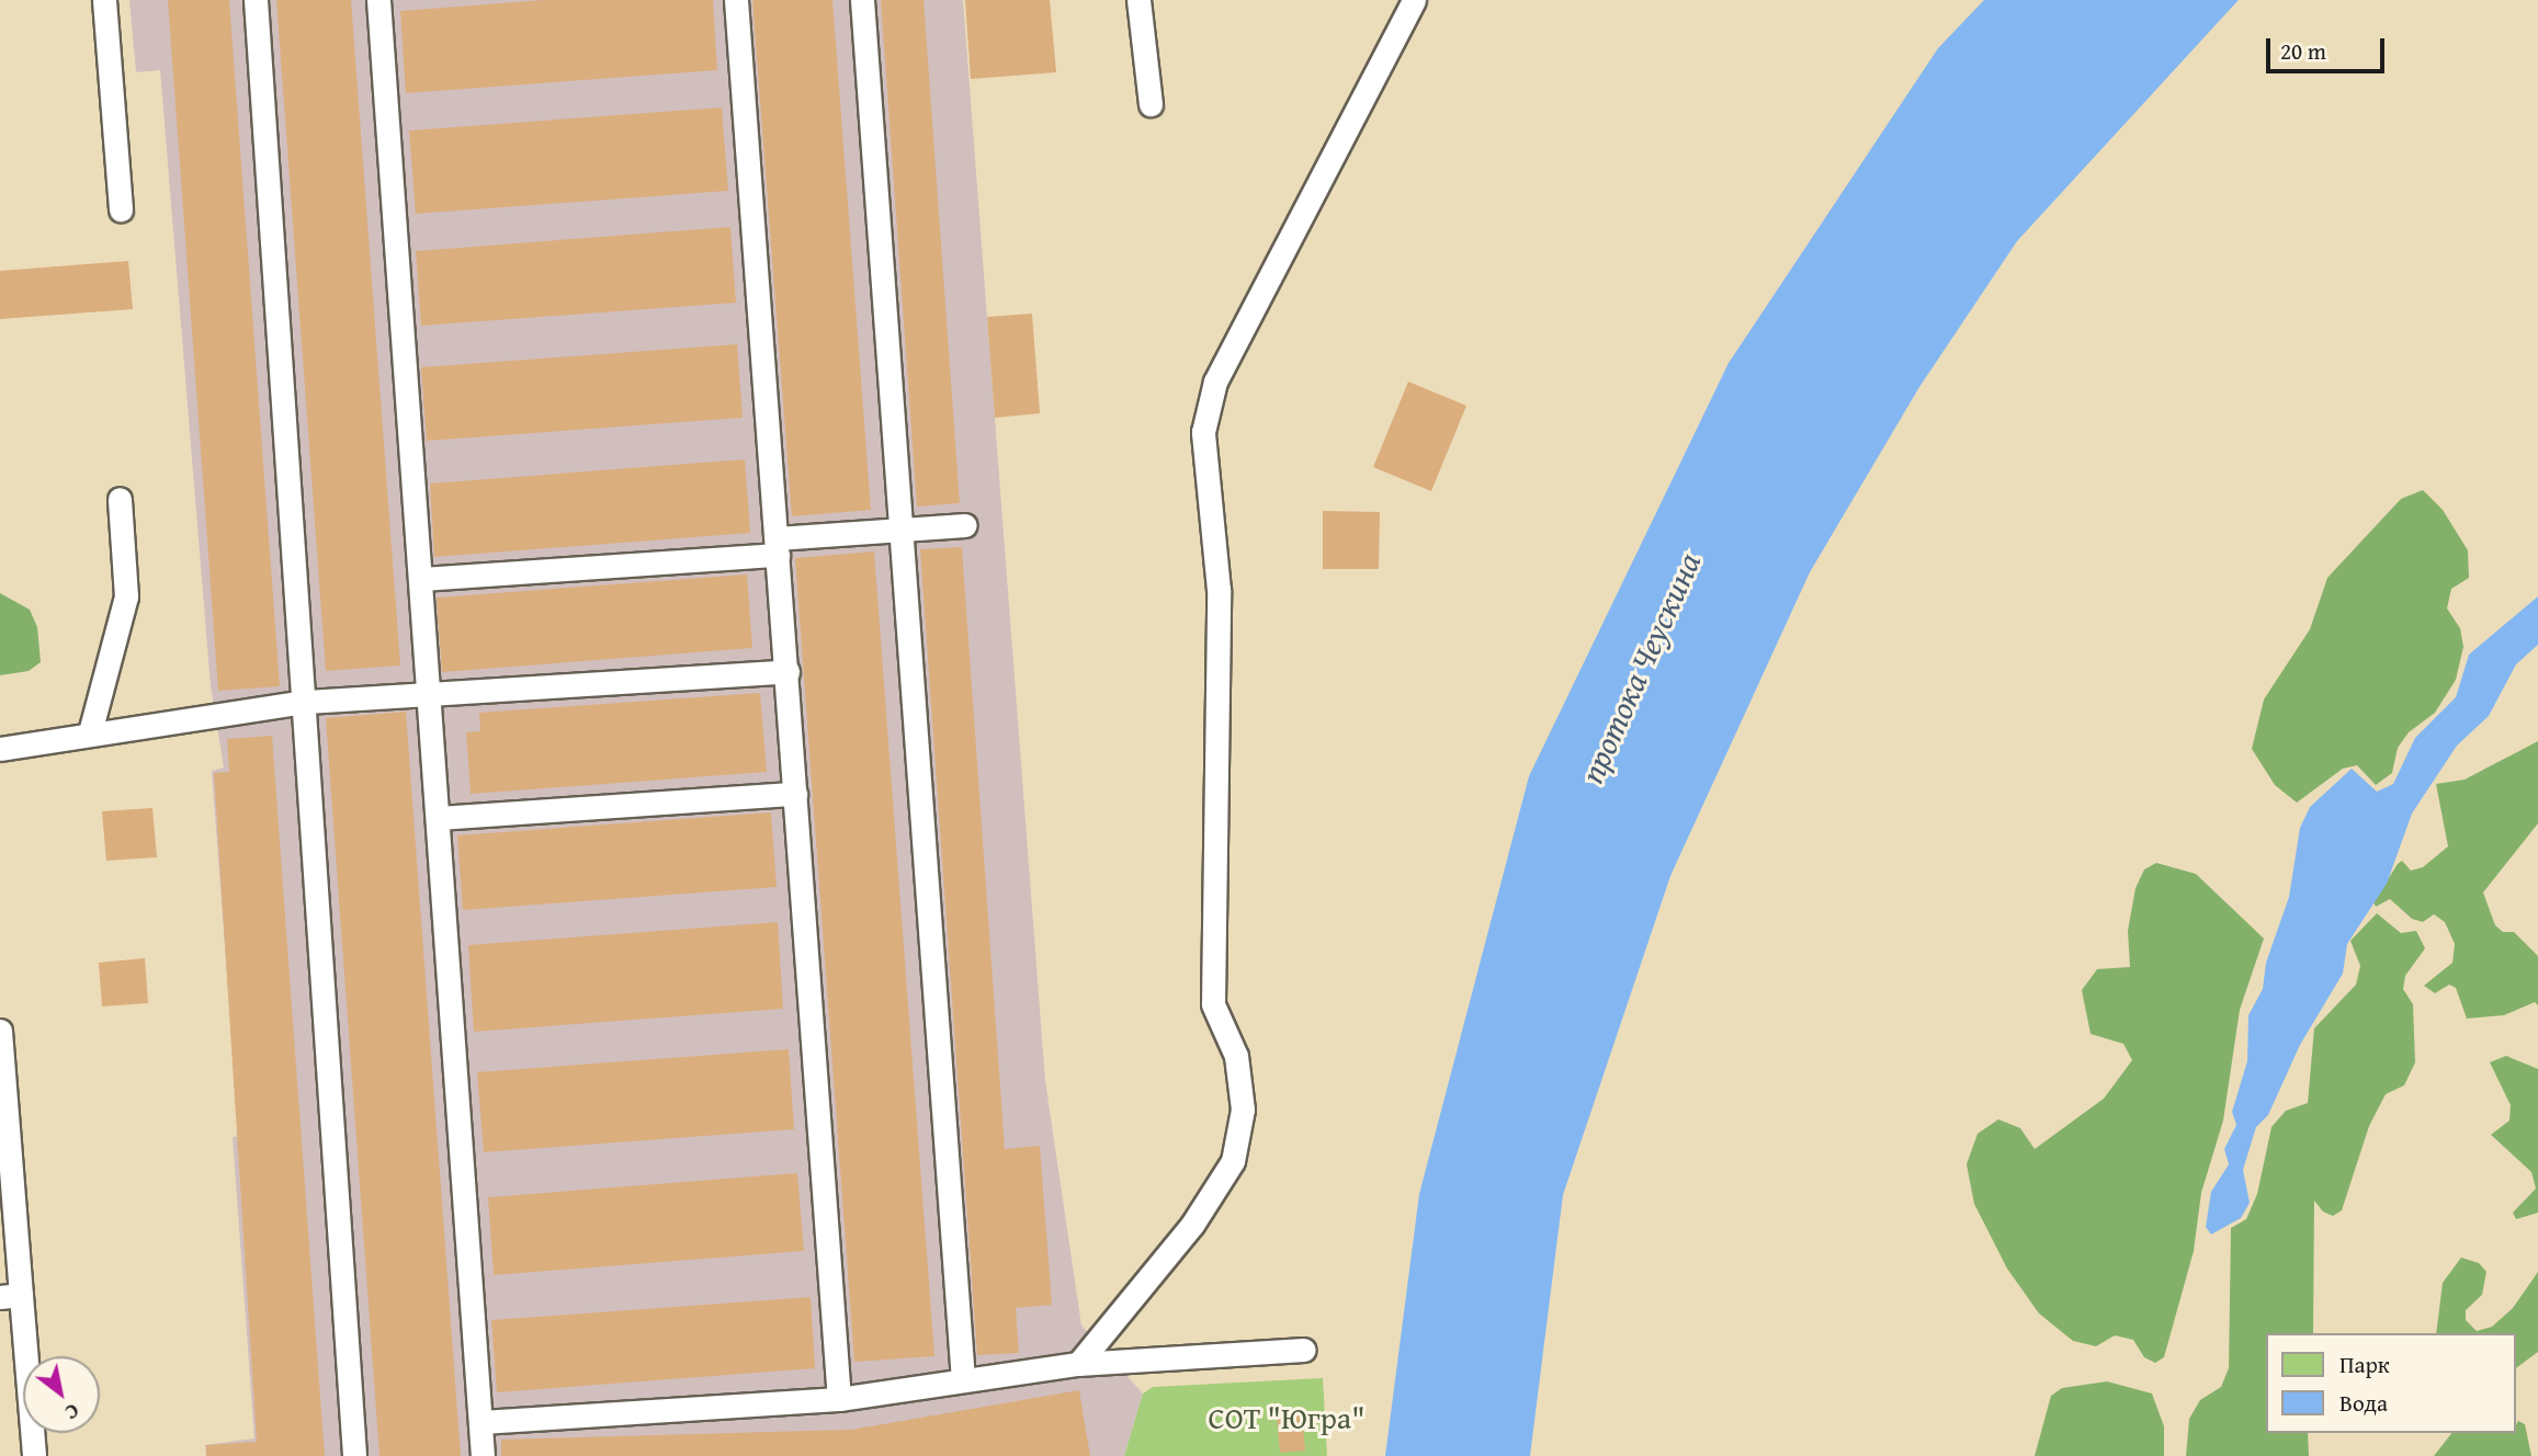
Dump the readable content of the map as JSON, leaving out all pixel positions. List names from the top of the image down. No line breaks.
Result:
{"water":["протока Чеускина"],"parks":["СОТ \"Югра\""],"legend":["Парк","Вода"],"scale_bar":"20 m","north":"bottom right"}
